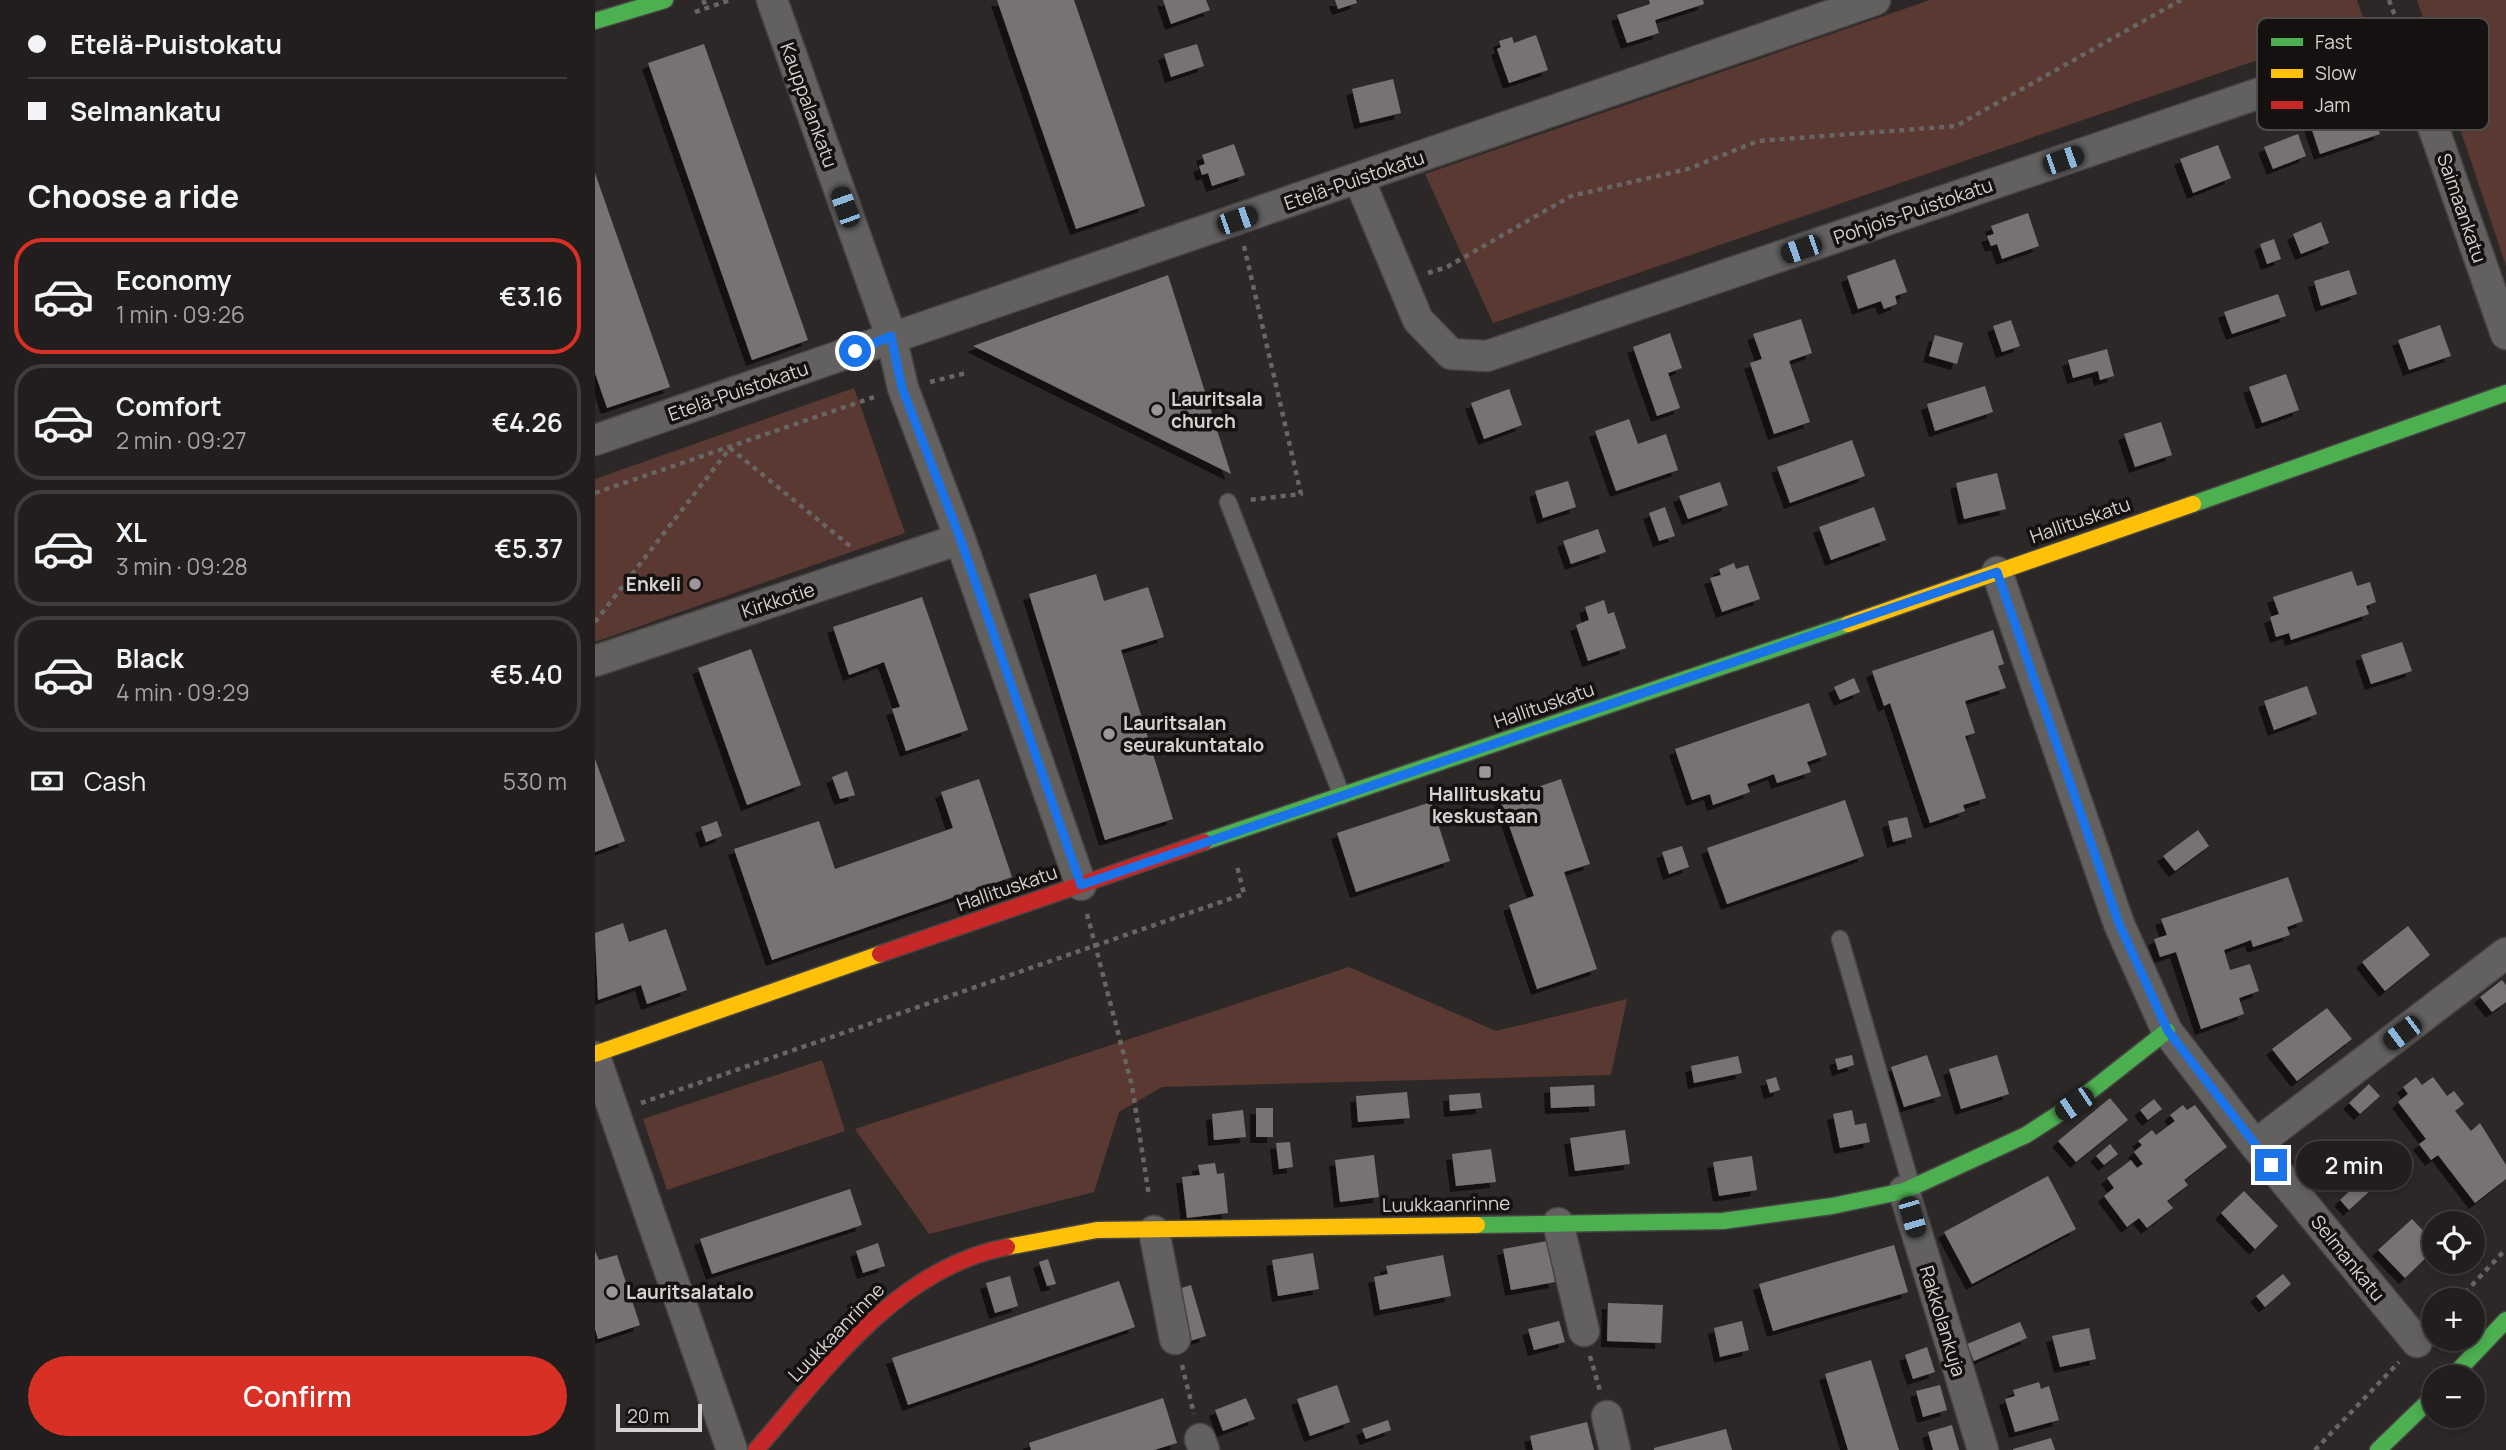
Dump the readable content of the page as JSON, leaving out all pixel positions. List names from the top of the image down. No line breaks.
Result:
{"streets":{"street":["Kauppalankatu","Etelä-Puistokatu","Saimaankatu","Pohjois-Puistokatu","Hallituskatu","Kirkkotie","Luukkaanrinne","Selmankatu","Rakkolankuja"]},"crossings":[["Kauppalankatu","Etelä-Puistokatu"],["Kauppalankatu","Hallituskatu"],["Kauppalankatu","Kirkkotie"],["Etelä-Puistokatu","Pohjois-Puistokatu"],["Hallituskatu","Selmankatu"],["Luukkaanrinne","Selmankatu"],["Luukkaanrinne","Rakkolankuja"]],"places":{"other":["Lauritsala church","Enkeli","Lauritsalan seurakuntatalo","Lauritsalatalo"],"transit":["Hallituskatu keskustaan"]},"legend":["Fast","Slow","Jam"],"scale_bar":"20 m","page":{"banner":["Etelä-Puistokatu","Selmankatu"],"heading":"Choose a ride","list":[{"name":"Economy","note":"1 min · 09:26","value":"€3.16"},{"name":"Comfort","note":"2 min · 09:27","value":"€4.26"},{"name":"XL","note":"3 min · 09:28","value":"€5.37"},{"name":"Black","note":"4 min · 09:29","value":"€5.40"}],"pay":["Cash","530 m"],"bubble":"2 min","map_buttons":["+","−"],"buttons":"Confirm","scale":"20 m"}}
